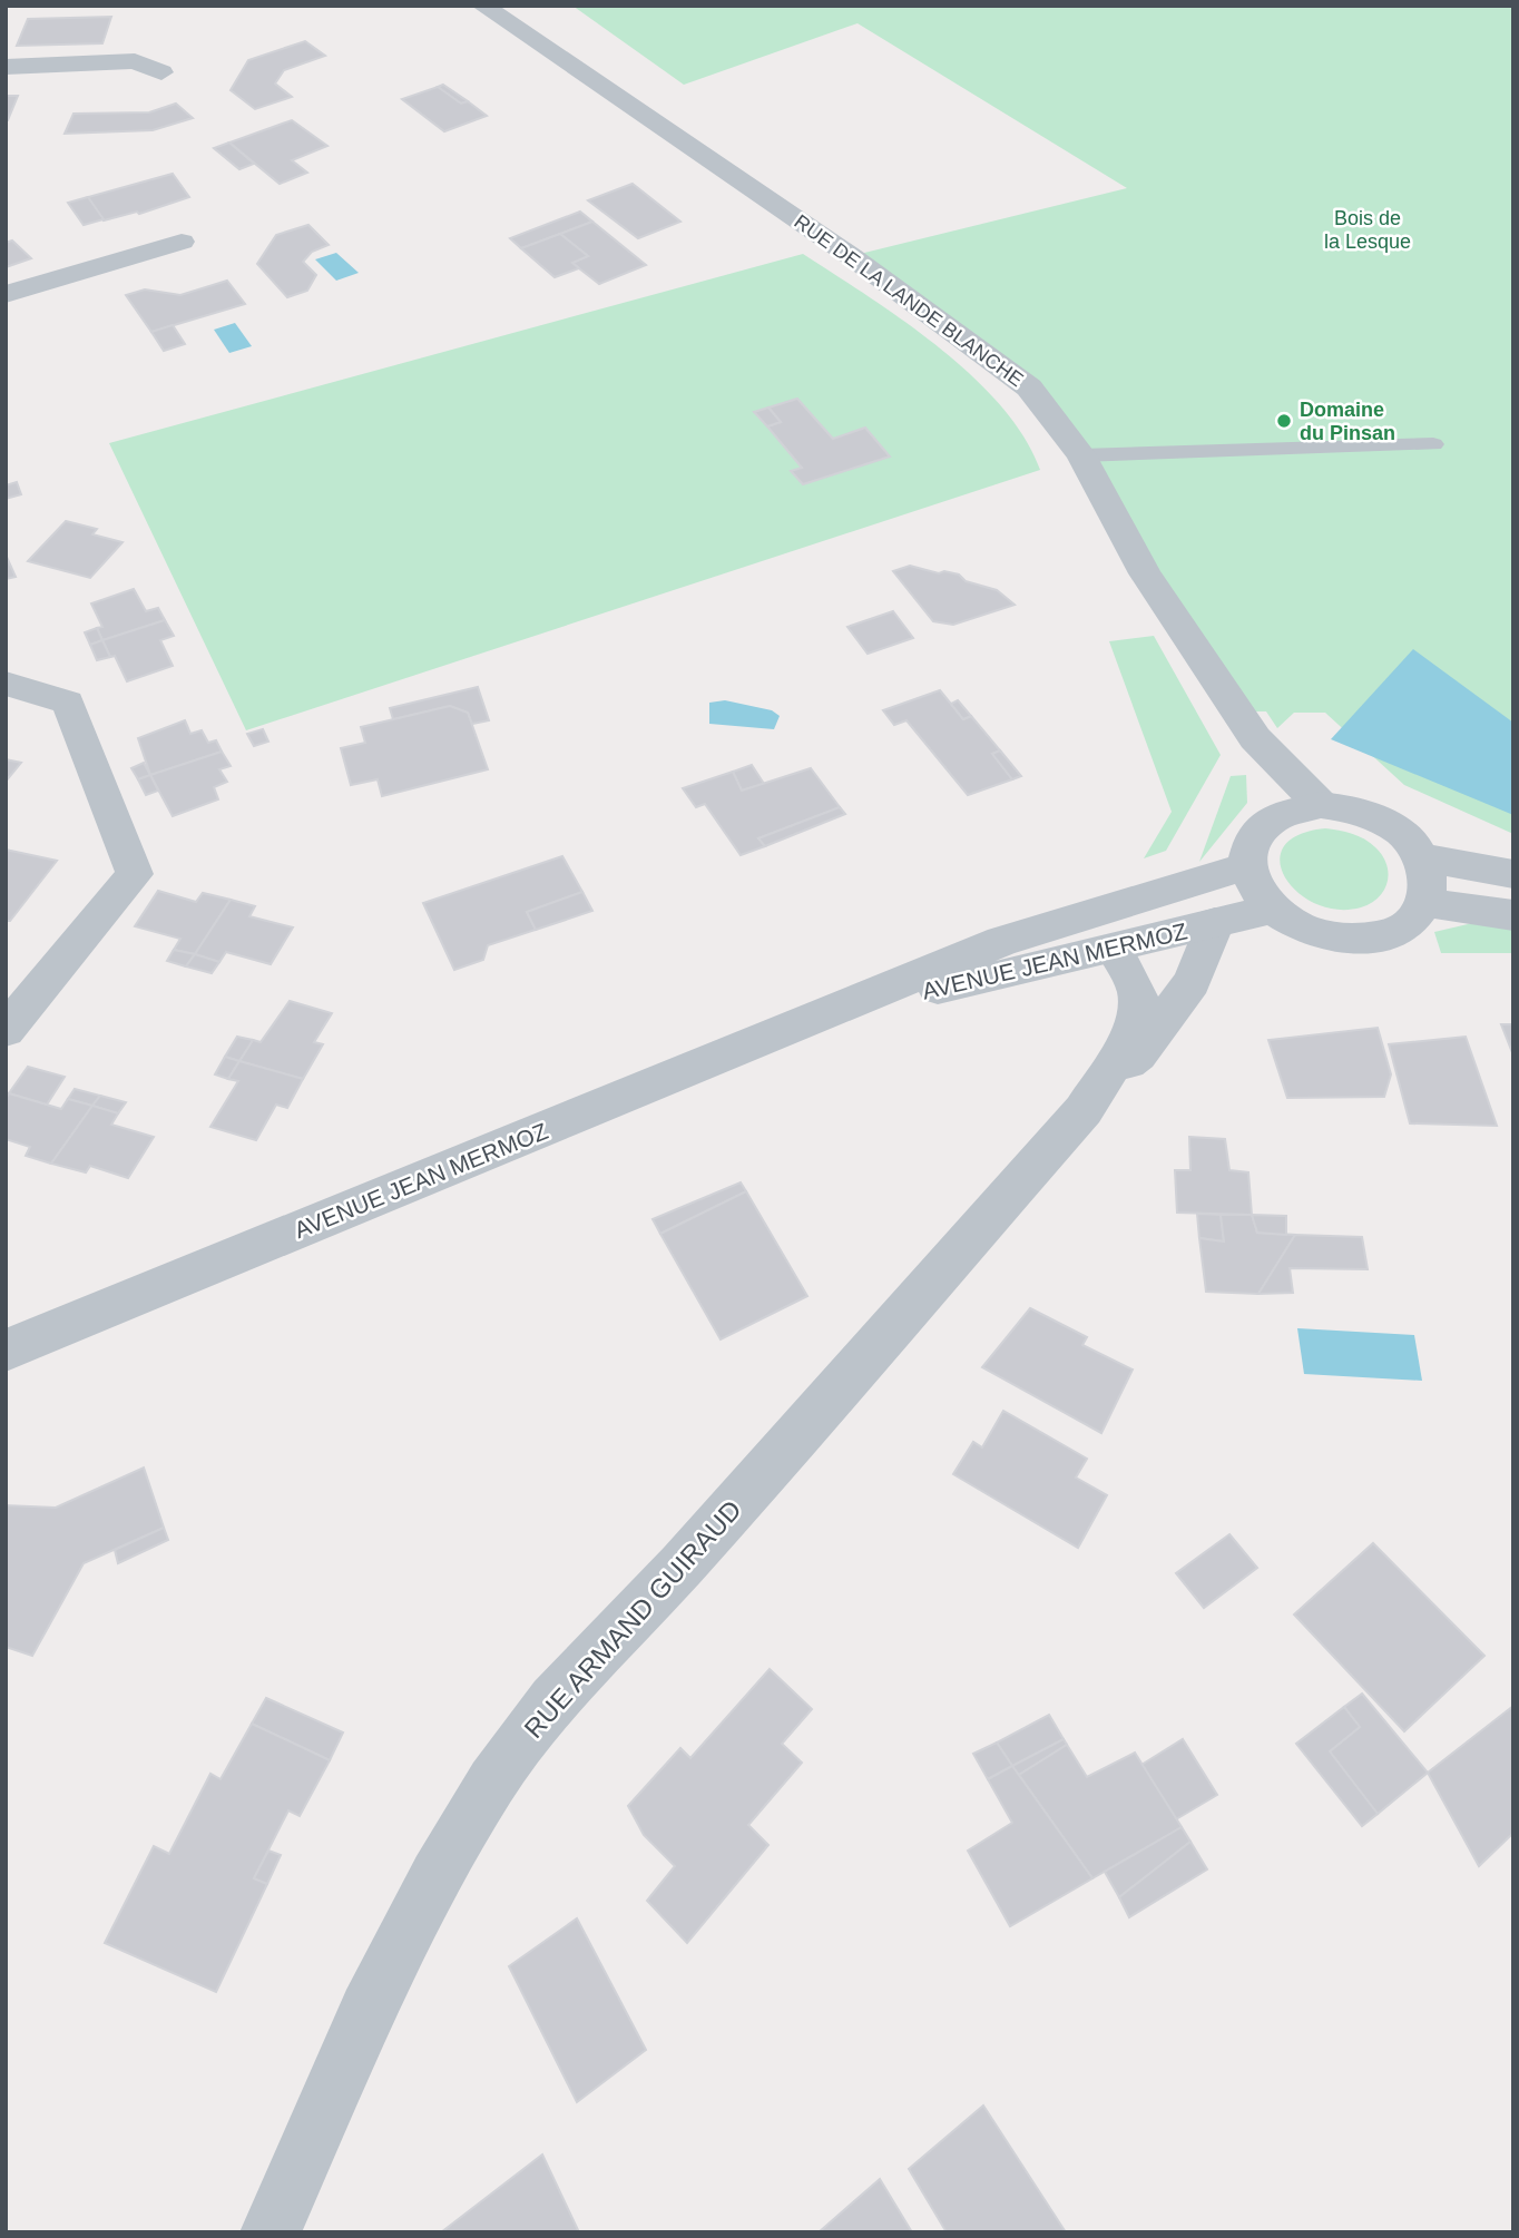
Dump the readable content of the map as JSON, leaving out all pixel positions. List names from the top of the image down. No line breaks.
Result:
{"streets":{"street":["RUE DE LA LANDE BLANCHE","AVENUE JEAN MERMOZ","RUE ARMAND GUIRAUD"]},"crossings":[["RUE DE LA LANDE BLANCHE","AVENUE JEAN MERMOZ"],["AVENUE JEAN MERMOZ","RUE ARMAND GUIRAUD"]],"parks":["Bois de la Lesque"],"places":["Domaine du Pinsan"]}
